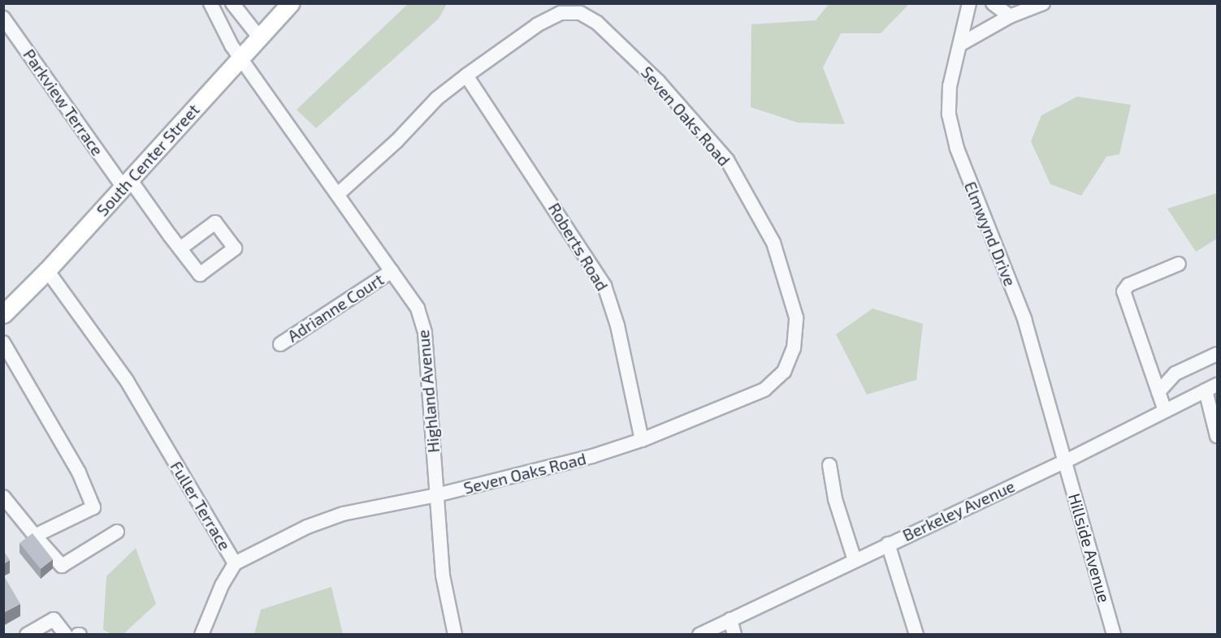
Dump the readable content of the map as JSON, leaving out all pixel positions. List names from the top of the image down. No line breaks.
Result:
{"streets":{"main road":["South Center Street"],"street":["Parkview Terrace","Seven Oaks Road","Elmwynd Drive","Roberts Road","Adrianne Court","Highland Avenue","Fuller Terrace","Berkeley Avenue","Hillside Avenue"]},"crossings":[["Parkview Terrace","South Center Street"],["Seven Oaks Road","Roberts Road"],["Seven Oaks Road","Highland Avenue"],["Seven Oaks Road","Fuller Terrace"],["South Center Street","Highland Avenue"],["South Center Street","Fuller Terrace"],["Elmwynd Drive","Berkeley Avenue"],["Elmwynd Drive","Hillside Avenue"],["Adrianne Court","Highland Avenue"],["Highland Avenue","Fuller Terrace"],["Berkeley Avenue","Hillside Avenue"]]}
